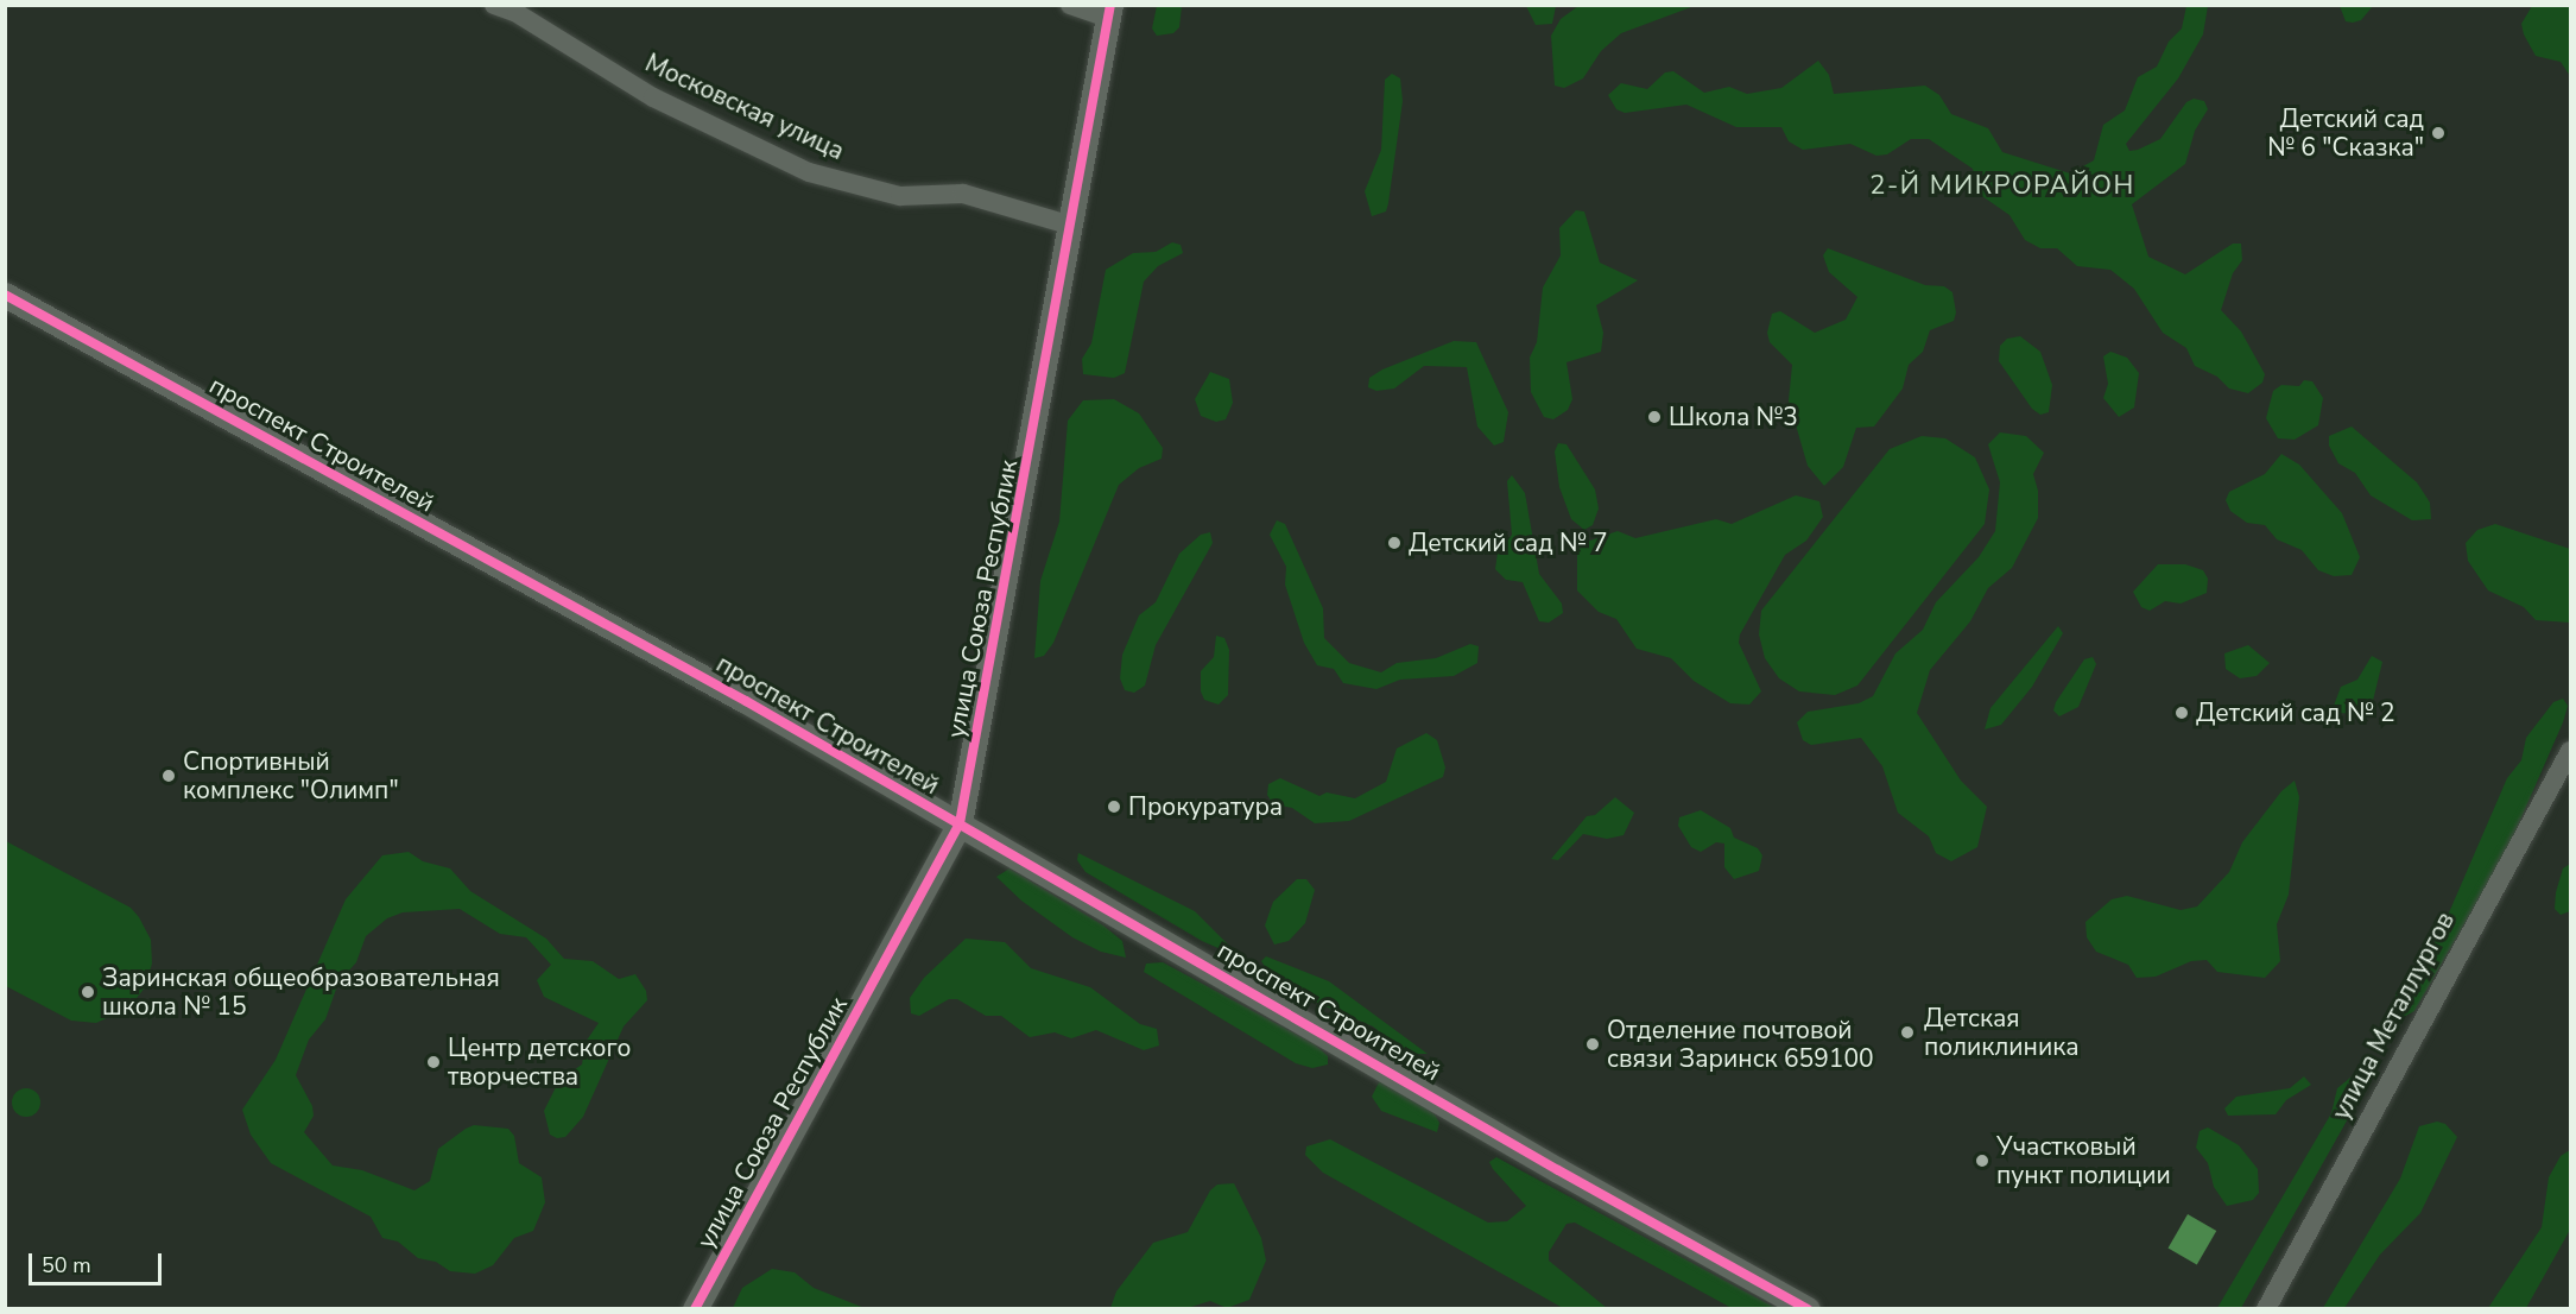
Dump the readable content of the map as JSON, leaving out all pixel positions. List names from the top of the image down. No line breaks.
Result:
{"streets":{"street":["Московская улица","проспект Строителей","улица Союза Республик","улица Металлургов"]},"crossings":[["Московская улица","улица Союза Республик"],["проспект Строителей","улица Союза Республик"]],"districts":["2-Й МИКРОРАЙОН"],"places":["Детский сад № 6 \"Сказка\"","Школа №3","Детский сад № 7","Детский сад № 2","Спортивный комплекс \"Олимп\"","Прокуратура","Заринская общеобразовательная школа № 15","Детская поликлиника","Отделение почтовой связи Заринск 659100","Центр детского творчества","Участковый пункт полиции"],"scale_bar":"50 m"}
